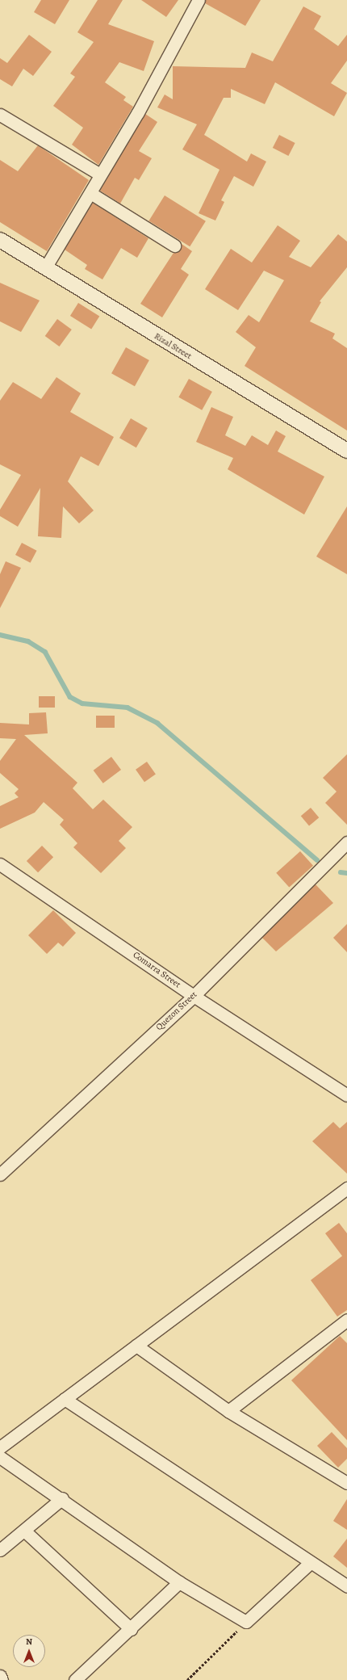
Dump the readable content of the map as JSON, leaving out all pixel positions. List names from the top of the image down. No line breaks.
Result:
{"streets":{"street":["Rizal Street","Comarra Street","Quezon Street"]},"crossings":[["Comarra Street","Quezon Street"]],"north":"top"}
